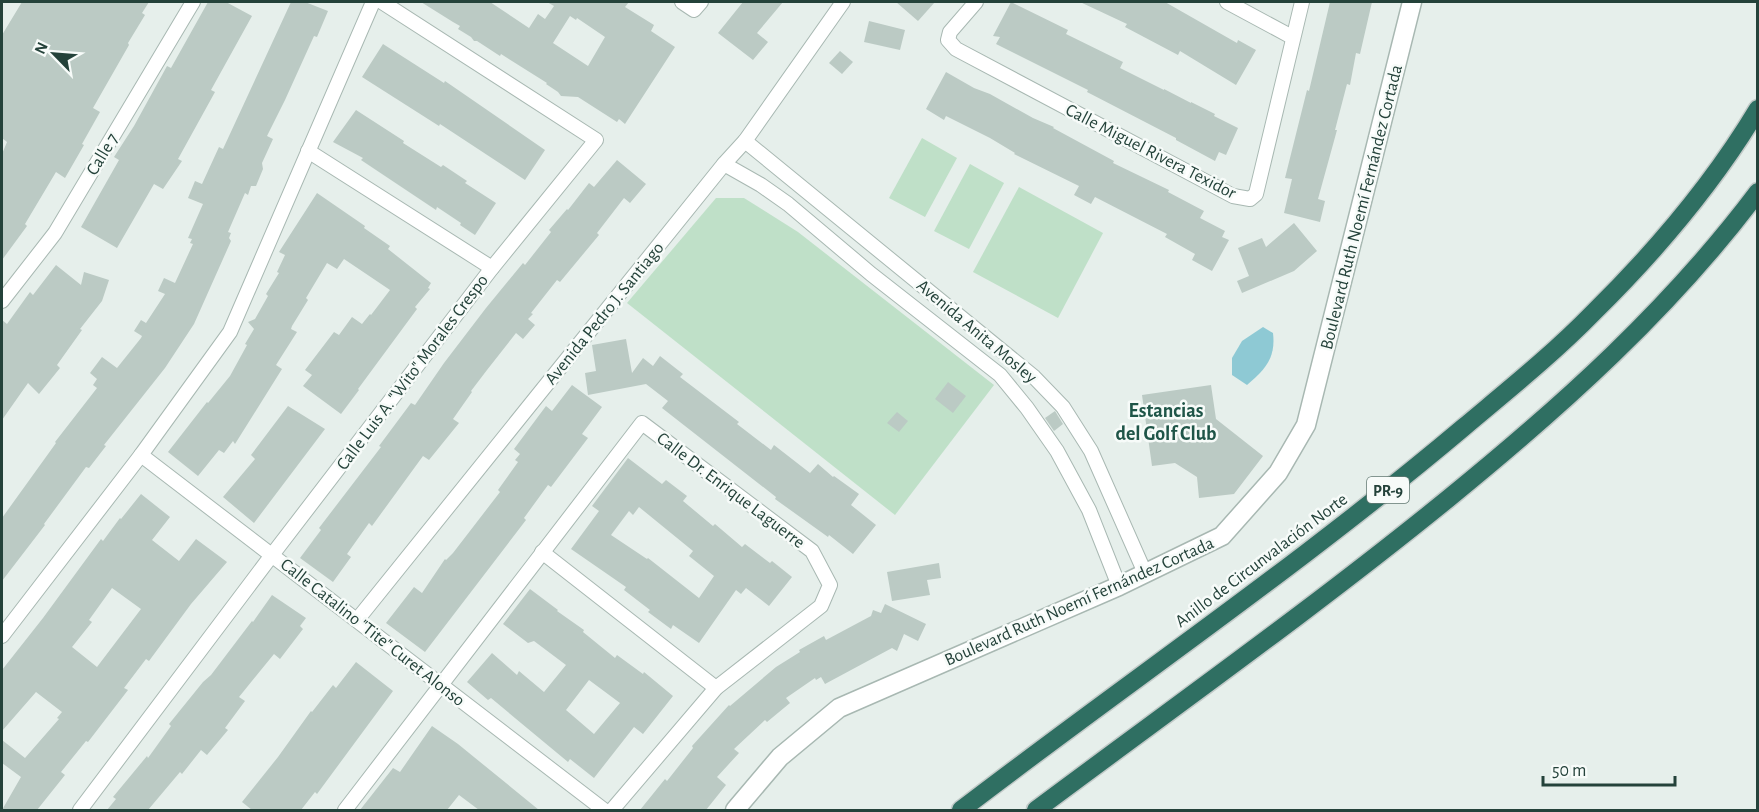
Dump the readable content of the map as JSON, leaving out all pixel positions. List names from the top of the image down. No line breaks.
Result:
{"streets":{"highway":["PR-9","Anillo de Circunvalación Norte"],"street":["Calle Miguel Rivera Texidor","Calle 7","Boulevard Ruth Noemí Fernández Cortada","Avenida Pedro J. Santiago","Avenida Anita Mosley","Calle Luis A. \"Wito\" Morales Crespo","Calle Dr. Enrique Laguerre","Calle Catalino \"Tite\" Curet Alonso"]},"crossings":[["Boulevard Ruth Noemí Fernández Cortada","Avenida Anita Mosley"],["Avenida Pedro J. Santiago","Avenida Anita Mosley"],["Avenida Pedro J. Santiago","Calle Catalino \"Tite\" Curet Alonso"],["Calle Luis A. \"Wito\" Morales Crespo","Calle Catalino \"Tite\" Curet Alonso"],["Calle Dr. Enrique Laguerre","Calle Catalino \"Tite\" Curet Alonso"]],"districts":["Estancias del Golf Club"],"scale_bar":"50 m","north":"top left"}
